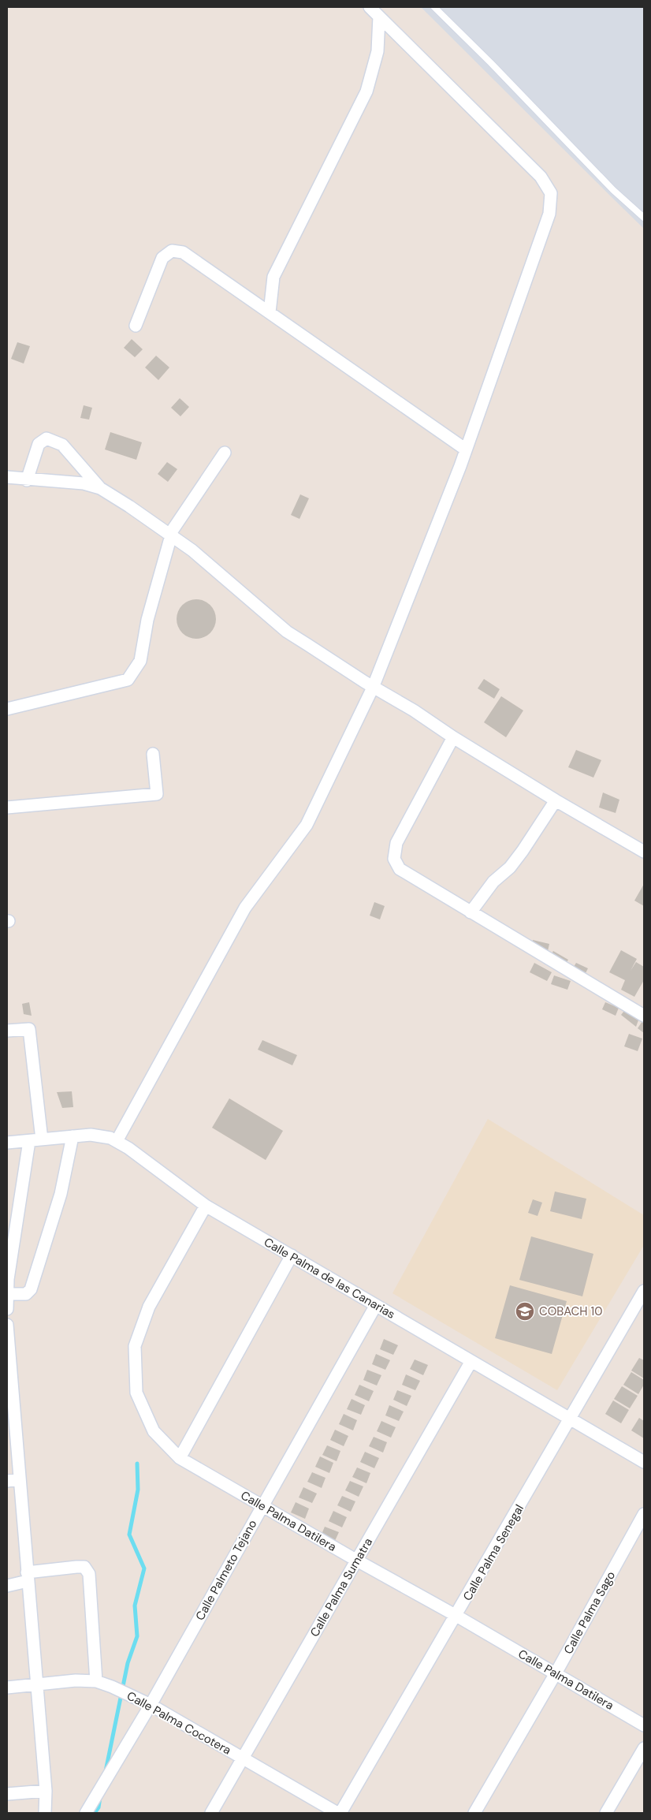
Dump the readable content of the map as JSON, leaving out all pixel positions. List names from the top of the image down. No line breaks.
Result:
{"streets":{"street":["Calle Palma de las Canarias","Calle Palma Datilera","Calle Palma Senegal","Calle Palmeto Tejano","Calle Palma Sumatra","Calle Palma Sago","Calle Palma Cocotera"]},"crossings":[["Calle Palma de las Canarias","Calle Palma Datilera"],["Calle Palma de las Canarias","Calle Palma Senegal"],["Calle Palma de las Canarias","Calle Palmeto Tejano"],["Calle Palma de las Canarias","Calle Palma Sumatra"],["Calle Palma Datilera","Calle Palma Senegal"],["Calle Palma Datilera","Calle Palmeto Tejano"],["Calle Palma Datilera","Calle Palma Sumatra"],["Calle Palma Datilera","Calle Palma Sago"],["Calle Palmeto Tejano","Calle Palma Cocotera"],["Calle Palma Sumatra","Calle Palma Cocotera"]],"places":{"school or university":["COBACH 10"]}}
